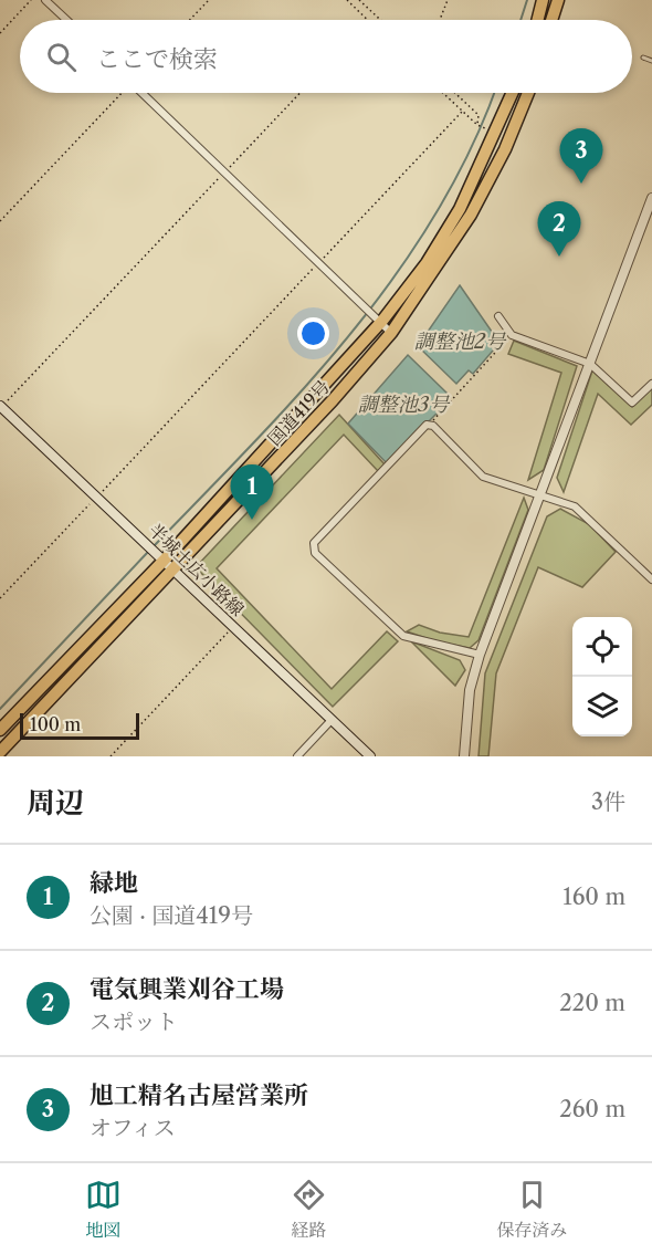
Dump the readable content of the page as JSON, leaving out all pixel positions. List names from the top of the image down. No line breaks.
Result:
{"streets":{"highway":["国道419号"],"main road":["半城土広小路線"]},"crossings":[["国道419号","半城土広小路線"]],"water":["調整池2号","調整池3号"],"scale_bar":"100 m","page":{"search":"ここで検索","pins":["3","2","1"],"scale":"100 m","heading":["周辺","3件"],"list":[{"mark":"1","name":"緑地","note":"公園 · 国道419号","value":"160 m"},{"mark":"2","name":"電気興業刈谷工場","note":"スポット","value":"220 m"},{"mark":"3","name":"旭工精名古屋営業所","note":"オフィス","value":"260 m"}],"nav":["地図","経路","保存済み"]}}
